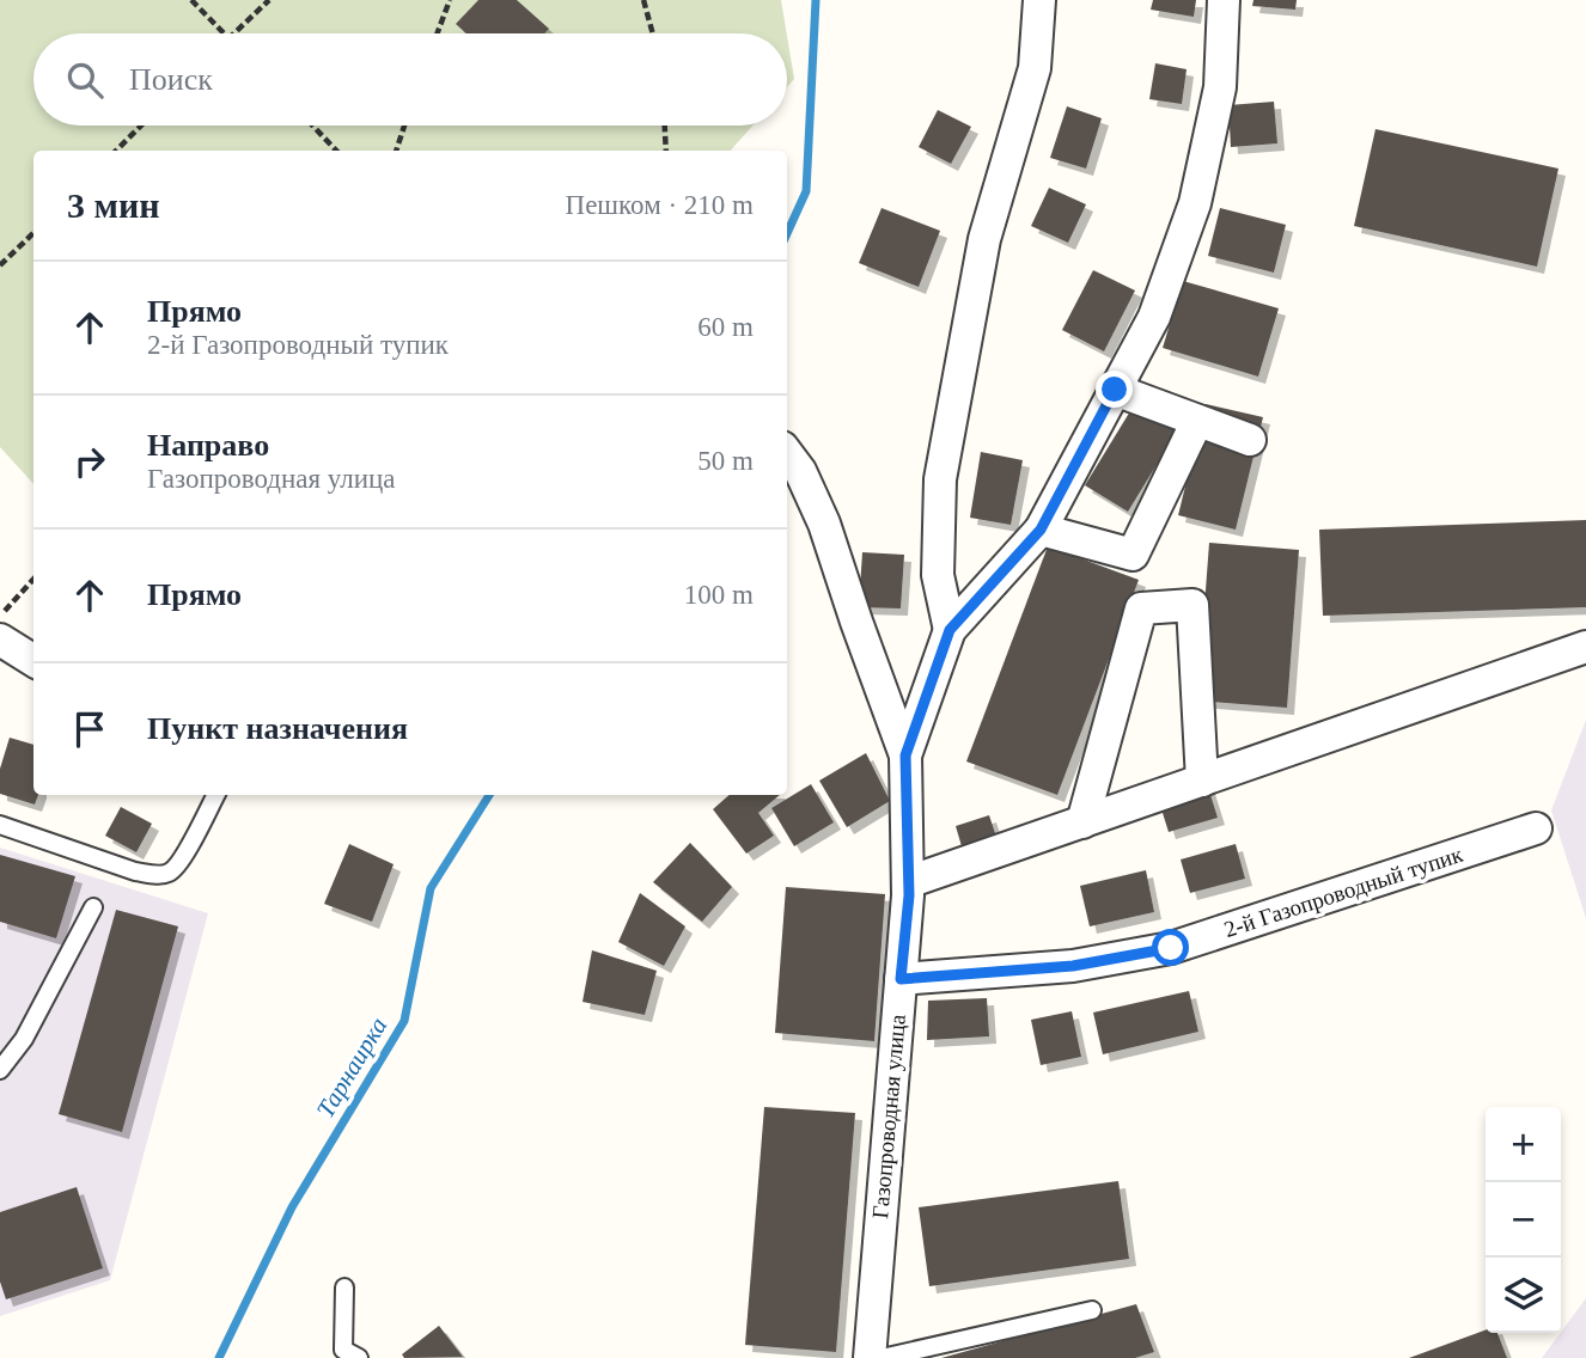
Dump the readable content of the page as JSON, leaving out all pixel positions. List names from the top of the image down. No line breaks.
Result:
{"streets":{"street":["2-й Газопроводный тупик","Газопроводная улица"]},"crossings":[["2-й Газопроводный тупик","Газопроводная улица"]],"water":["Тарнаирка"],"page":{"search":"Поиск","heading":["3 мин","Пешком · 210 m"],"list":[["Прямо","2-й Газопроводный тупик","60 m"],["Направо","Газопроводная улица","50 m"],["Прямо","100 m"],"Пункт назначения"],"map_buttons":["+","−"]}}
